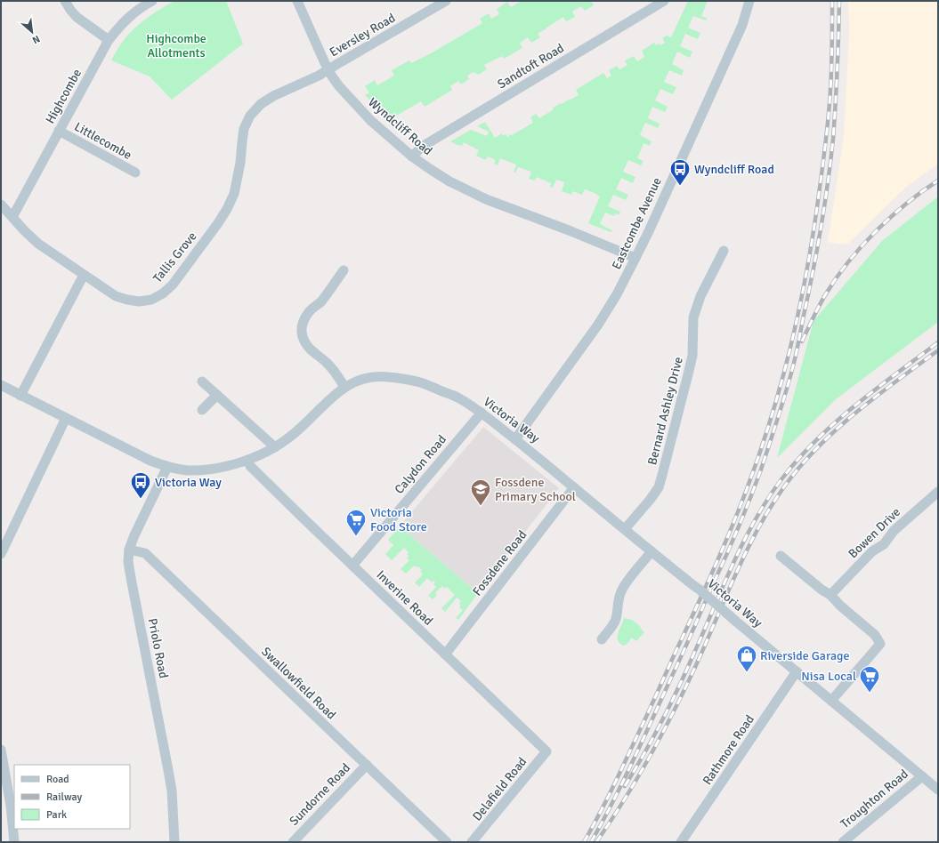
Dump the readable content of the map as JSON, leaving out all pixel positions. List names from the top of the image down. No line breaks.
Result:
{"streets":{"street":["Eversley Road","Sandtoft Road","Highcombe","Wyndcliff Road","Littlecombe","Eastcombe Avenue","Tallis Grove","Bernard Ashley Drive","Victoria Way","Calydon Road","Bowen Drive","Fossdene Road","Inverine Road","Priolo Road","Swallowfield Road","Rathmore Road","Delafield Road","Sundorne Road","Troughton Road"]},"crossings":[["Eversley Road","Wyndcliff Road"],["Eversley Road","Tallis Grove"],["Sandtoft Road","Wyndcliff Road"],["Highcombe","Littlecombe"],["Highcombe","Tallis Grove"],["Wyndcliff Road","Eastcombe Avenue"],["Wyndcliff Road","Tallis Grove"],["Eastcombe Avenue","Victoria Way"],["Bernard Ashley Drive","Victoria Way"],["Victoria Way","Calydon Road"],["Victoria Way","Fossdene Road"],["Victoria Way","Inverine Road"],["Victoria Way","Priolo Road"],["Victoria Way","Rathmore Road"],["Victoria Way","Troughton Road"],["Calydon Road","Inverine Road"],["Fossdene Road","Inverine Road"],["Inverine Road","Delafield Road"],["Priolo Road","Swallowfield Road"],["Swallowfield Road","Sundorne Road"]],"parks":["Highcombe Allotments"],"places":{"bus stop":["Wyndcliff Road","Victoria Way"],"school or university":["Fossdene Primary School"],"supermarket":["Victoria Food Store","Nisa Local"],"shop":["Riverside Garage"]},"legend":["Road","Railway","Park"],"north":"bottom right"}
